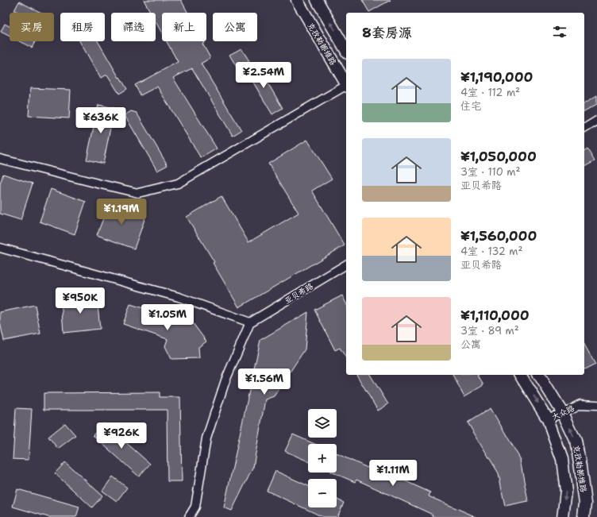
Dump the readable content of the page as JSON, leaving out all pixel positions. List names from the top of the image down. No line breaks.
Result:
{"streets":{"main road":["克孜勒都维路"],"street":["亚贝希路","大众路"]},"crossings":[["克孜勒都维路","大众路"]],"page":{"chip":["买房","租房","筛选","新上","公寓"],"heading":"8套房源","list":[{"name":"¥1,190,000","note":"4室 · 112 m² · 住宅"},{"name":"¥1,050,000","note":"3室 · 110 m² · 亚贝希路"},{"name":"¥1,560,000","note":"4室 · 132 m² · 亚贝希路"},{"name":"¥1,110,000","note":"3室 · 89 m² · 公寓"}],"price":["¥2.54M","¥636K","¥1.19M","¥950K","¥1.05M","¥1.56M","¥926K","¥1.11M"],"map_buttons":["+","−"]}}
